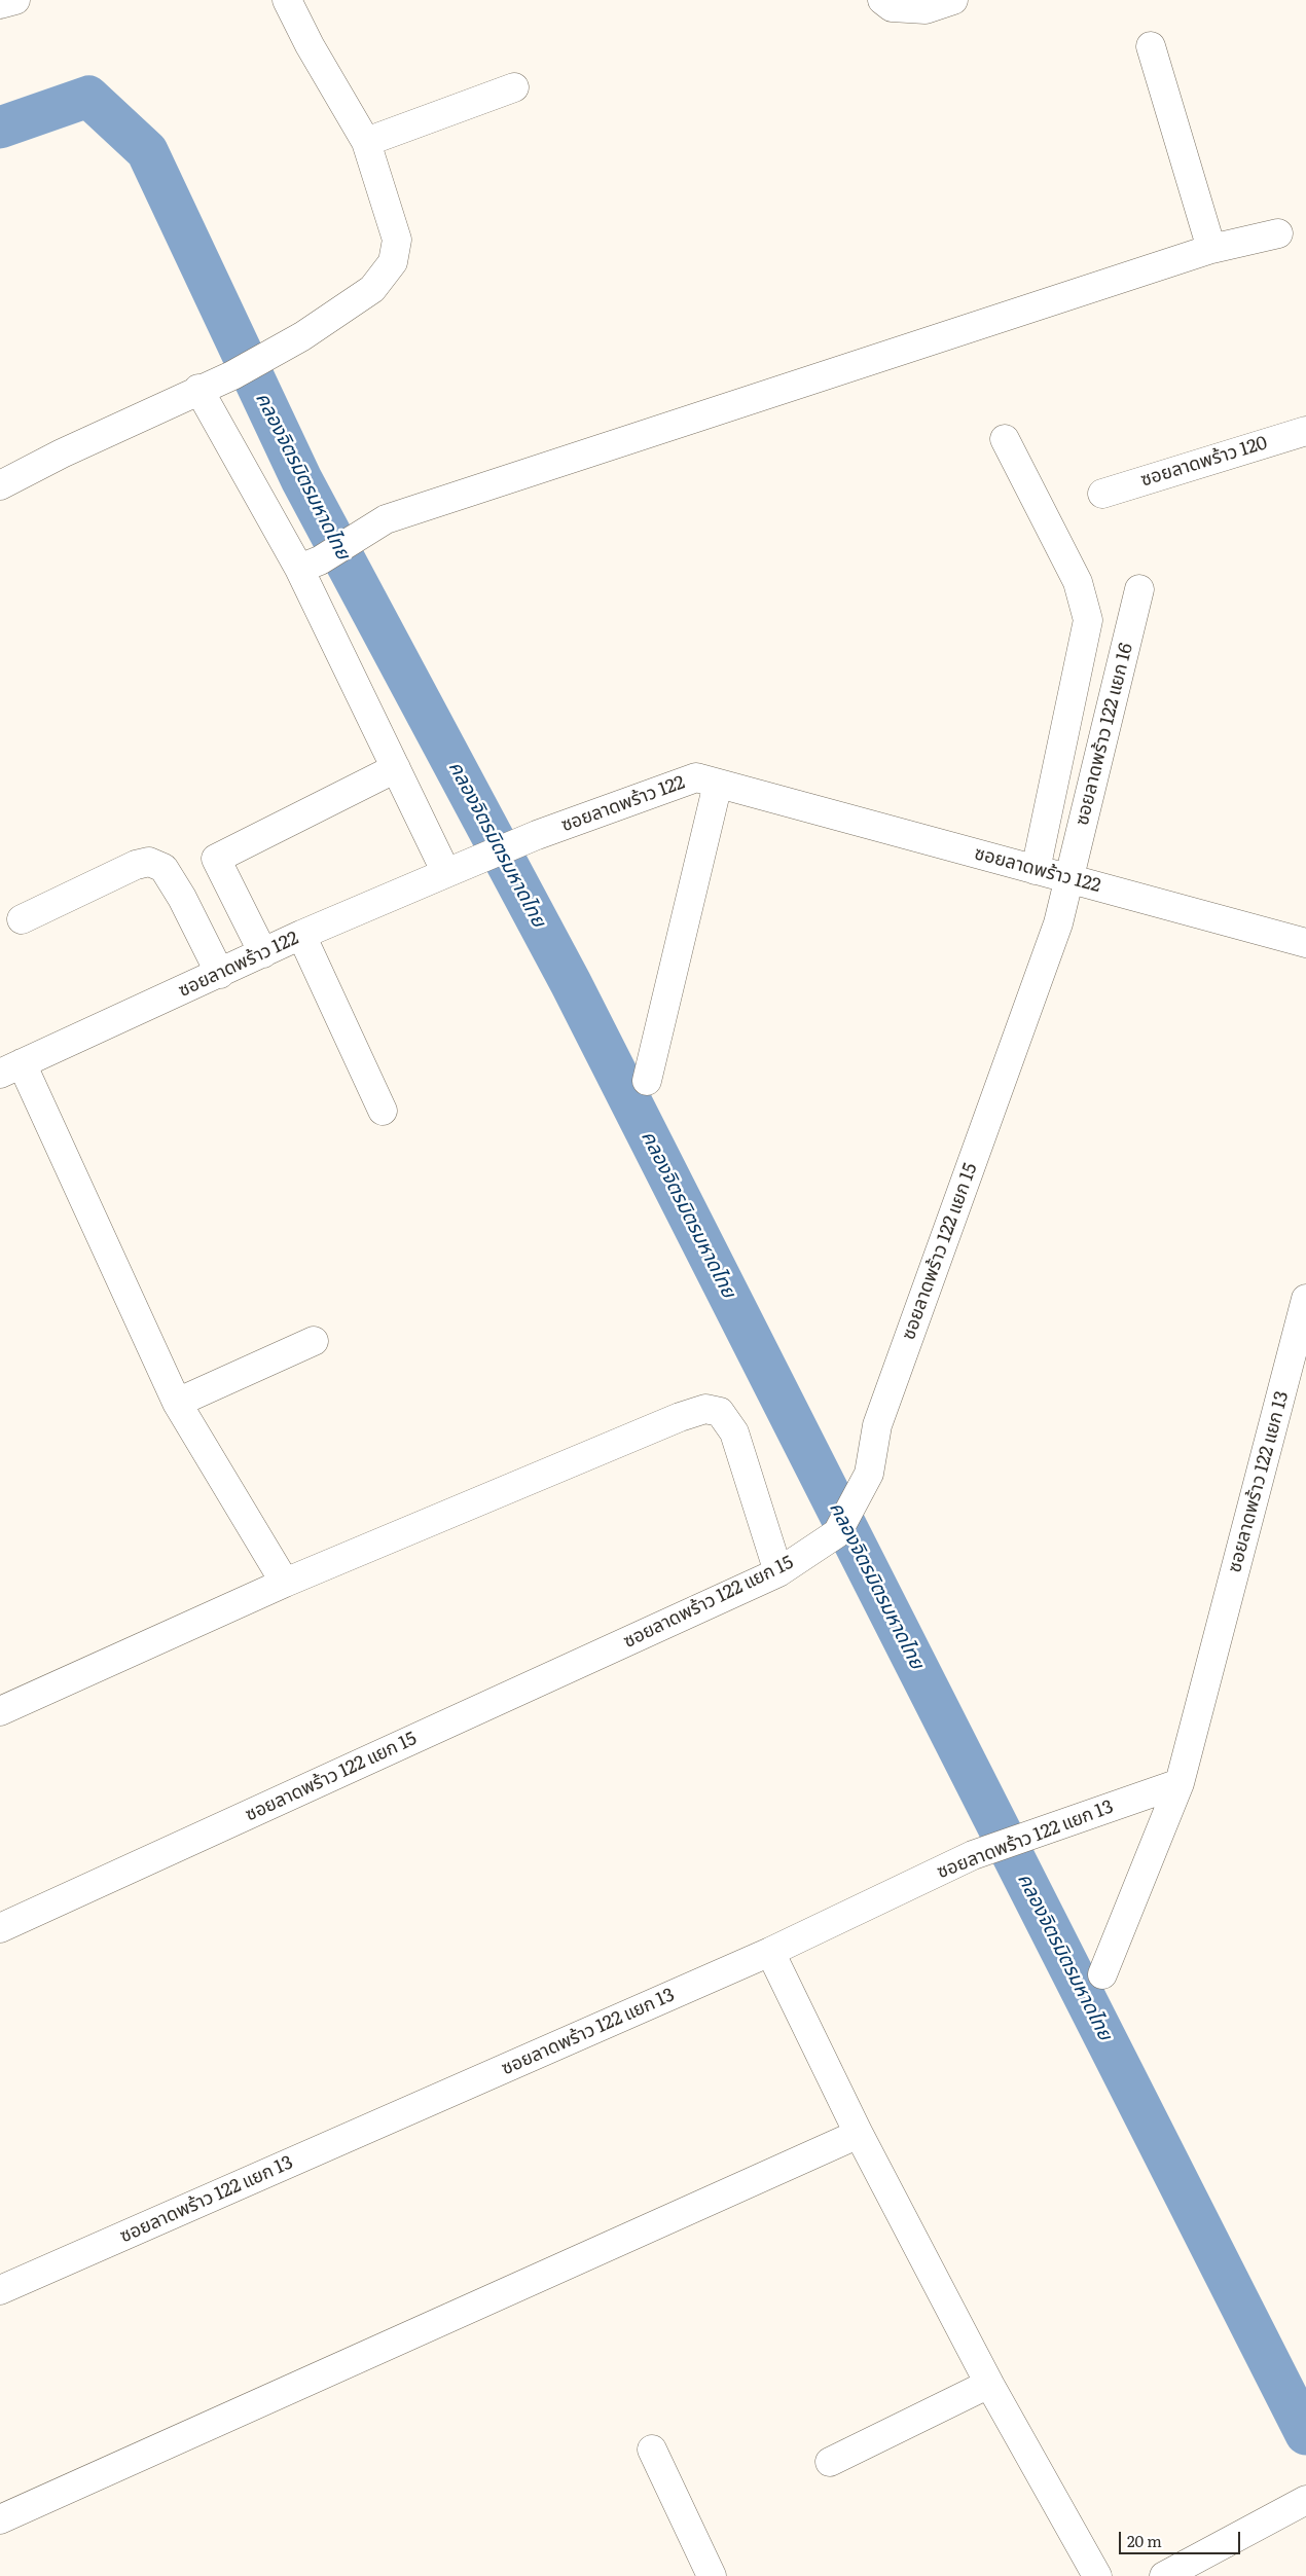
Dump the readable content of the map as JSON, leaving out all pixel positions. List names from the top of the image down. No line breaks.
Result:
{"streets":{"street":["ซอยลาดพร้าว 120","ซอยลาดพร้าว 122 แยก 16","ซอยลาดพร้าว 122","ซอยลาดพร้าว 122 แยก 15","ซอยลาดพร้าว 122 แยก 13"]},"crossings":[["ซอยลาดพร้าว 122 แยก 16","ซอยลาดพร้าว 122"],["ซอยลาดพร้าว 122 แยก 16","ซอยลาดพร้าว 122 แยก 15"],["ซอยลาดพร้าว 122","ซอยลาดพร้าว 122 แยก 15"]],"water":["คลองจิตรมิตรมหาดไทย"],"scale_bar":"20 m"}
